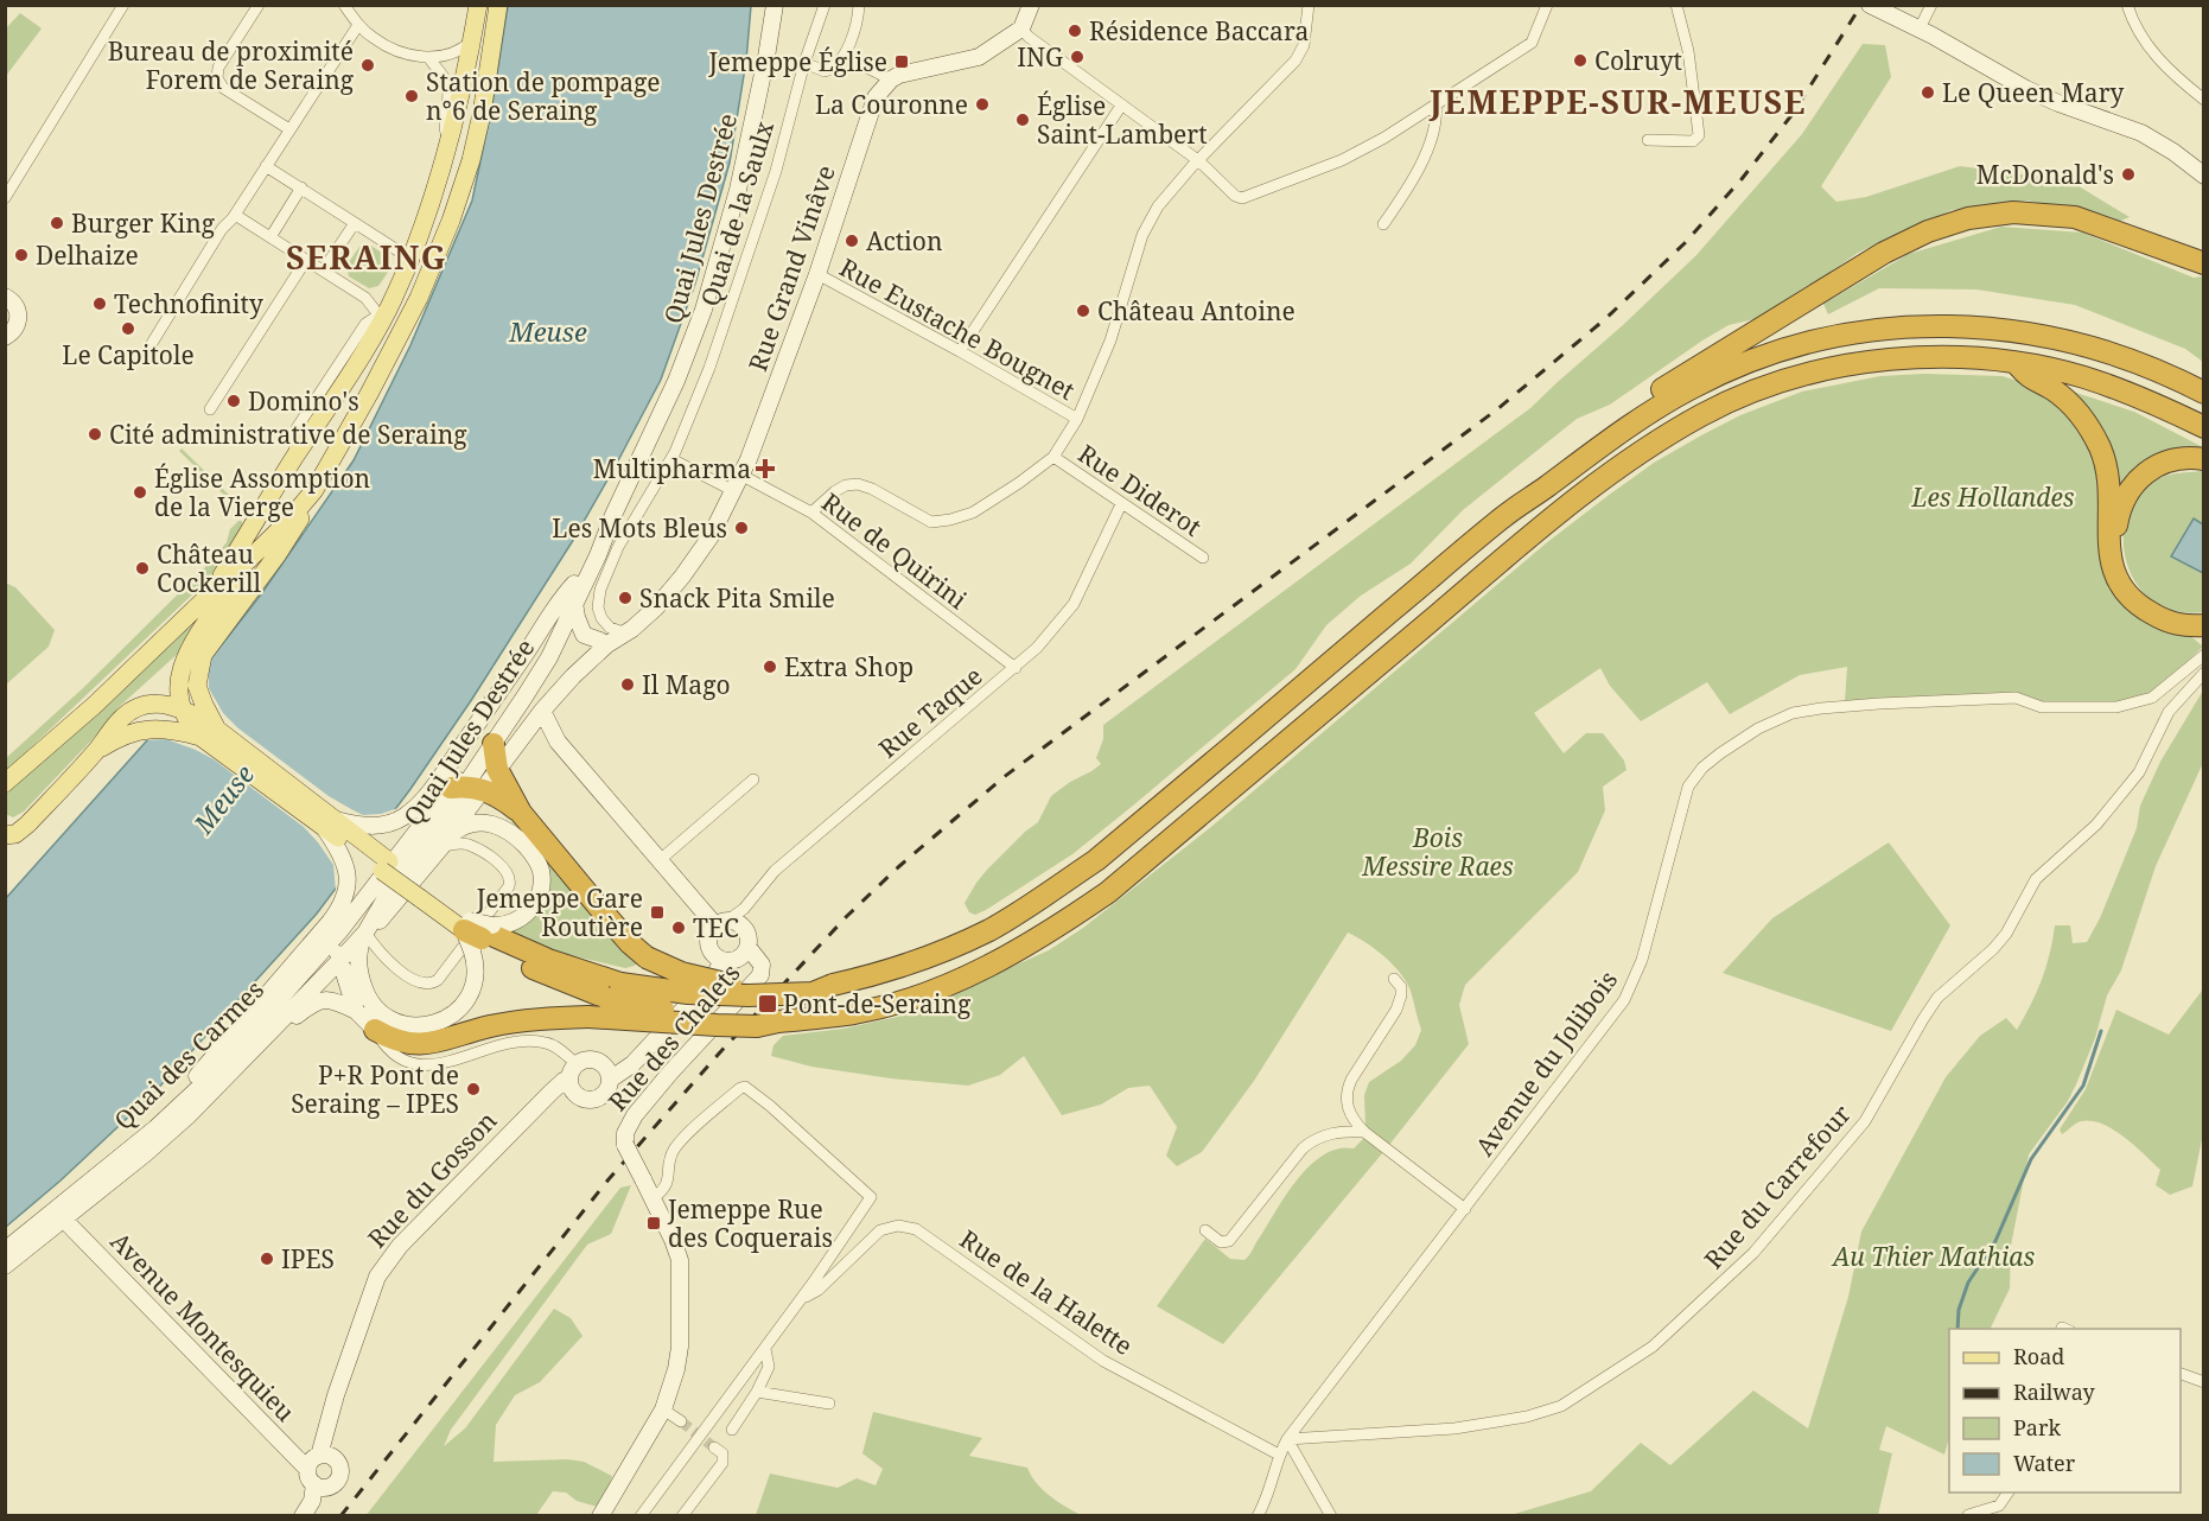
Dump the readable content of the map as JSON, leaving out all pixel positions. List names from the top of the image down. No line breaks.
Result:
{"streets":{"main road":["Quai Jules Destrée","Rue Grand Vinâve","Rue des Chalets","Quai des Carmes","Rue du Gosson","Avenue Montesquieu"],"street":["Quai de la Saulx","Rue Eustache Bougnet","Rue Diderot","Rue de Quirini","Rue Taque","Avenue du Jolibois","Rue du Carrefour","Rue de la Halette"]},"crossings":[["Quai de la Saulx","Rue Grand Vinâve"],["Quai de la Saulx","Rue de Quirini"],["Quai Jules Destrée","Quai des Carmes"],["Rue Grand Vinâve","Rue Eustache Bougnet"],["Rue Grand Vinâve","Rue de Quirini"],["Rue Diderot","Rue Taque"],["Rue de Quirini","Rue Taque"],["Rue Taque","Rue des Chalets"],["Quai des Carmes","Avenue Montesquieu"],["Avenue du Jolibois","Rue du Carrefour"],["Avenue du Jolibois","Rue de la Halette"],["Rue du Gosson","Avenue Montesquieu"]],"districts":["JEMEPPE-SUR-MEUSE","SERAING"],"water":["Meuse"],"parks":["Les Hollandes","Bois Messire Raes","Au Thier Mathias"],"places":{"other":["Résidence Baccara","ING","Colruyt","Bureau de proximité Forem de Seraing","Le Queen Mary","Station de pompage n°6 de Seraing","La Couronne","Église Saint-Lambert","McDonald's","Burger King","Action","Delhaize","Technofinity","Château Antoine","Le Capitole","Domino's","Cité administrative de Seraing","Église Assomption de la Vierge","Les Mots Bleus","Château Cockerill","Snack Pita Smile","Extra Shop","Il Mago","TEC","P+R Pont de Seraing – IPES","IPES"],"transit":["Jemeppe Église","Jemeppe Gare Routière","Pont-de-Seraing","Jemeppe Rue des Coquerais"],"health":["Multipharma"]},"legend":["Road","Railway","Park","Water"]}
